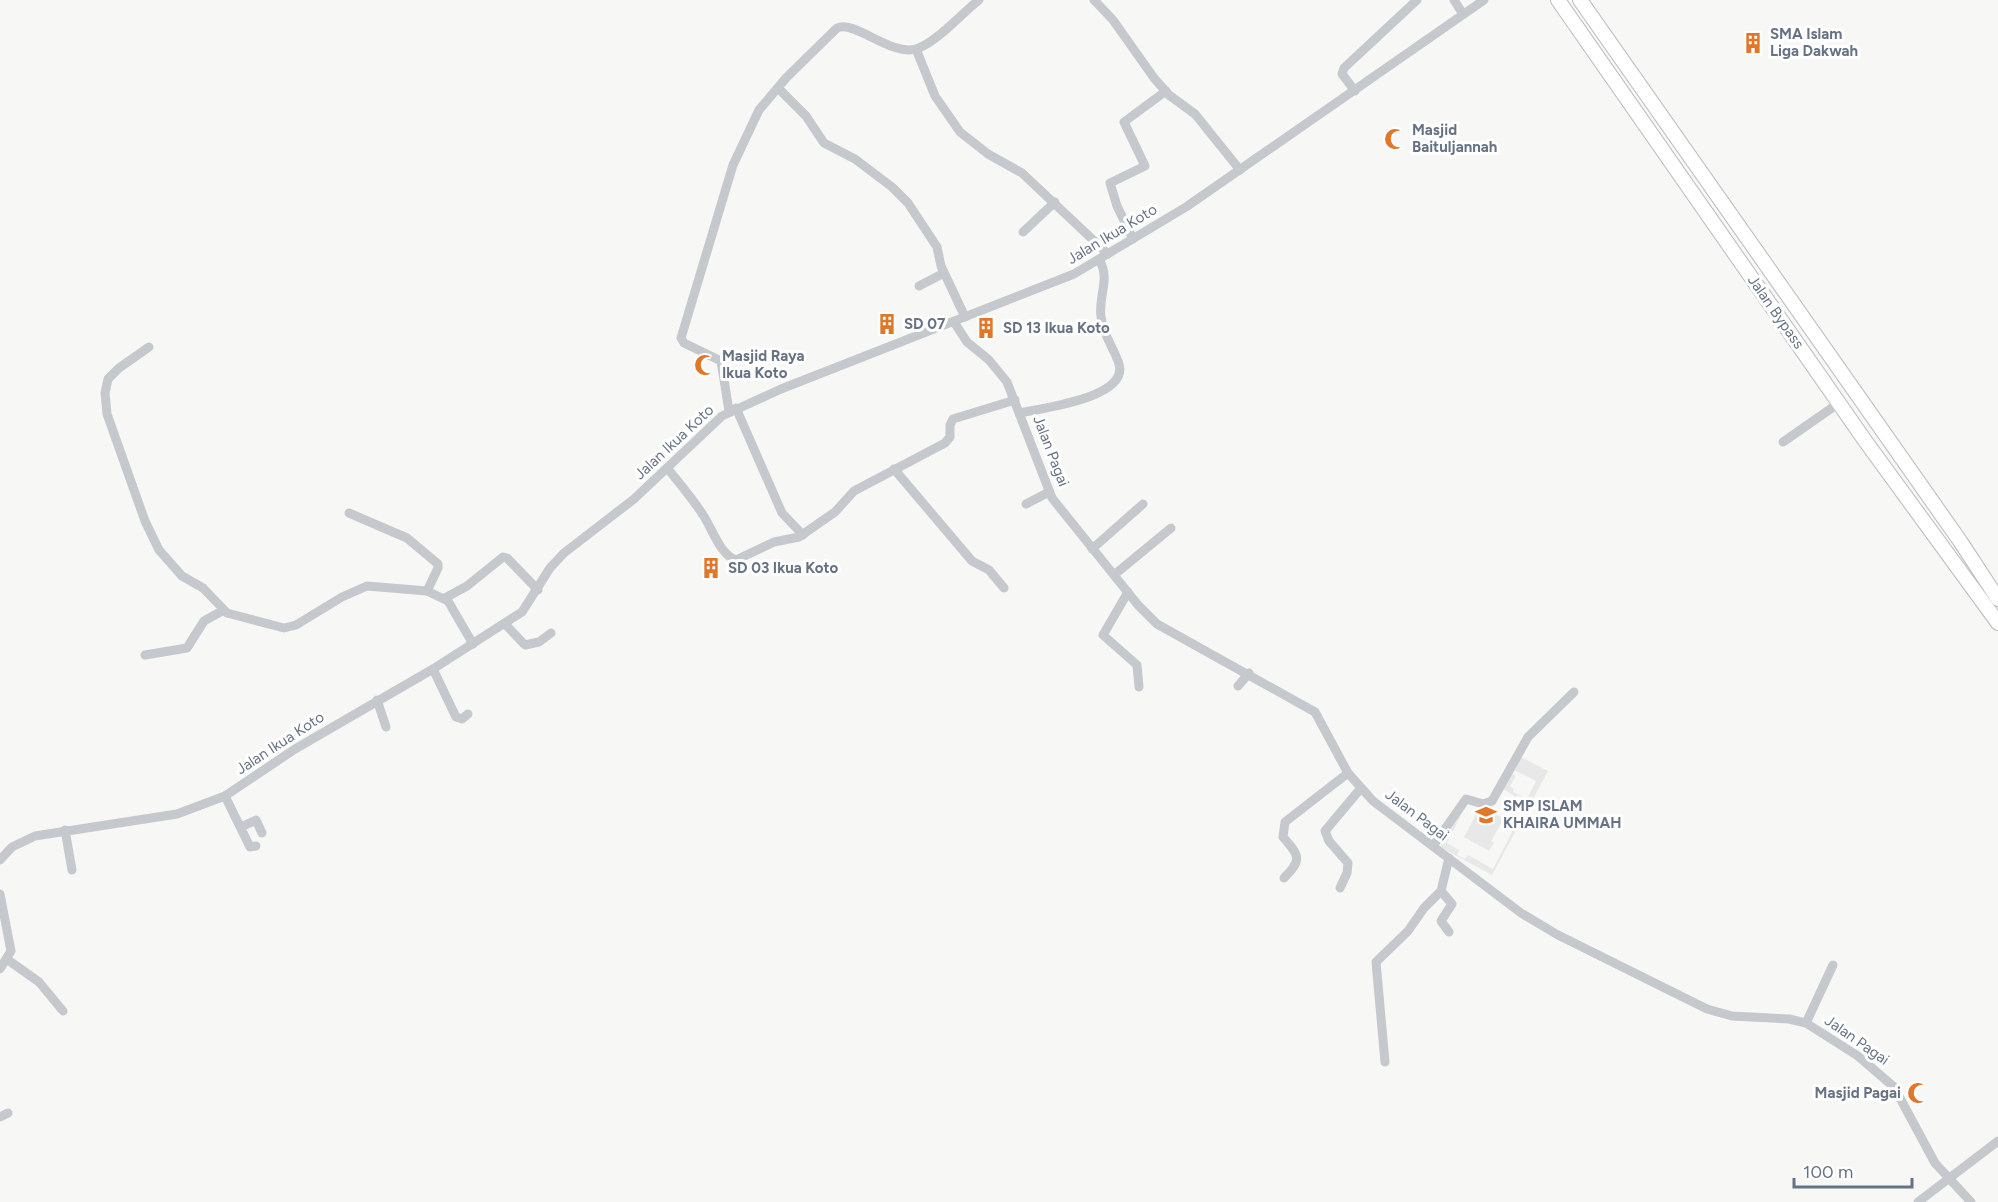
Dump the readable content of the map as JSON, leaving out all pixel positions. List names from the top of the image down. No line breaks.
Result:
{"streets":{"highway":["Jalan Bypass"],"street":["Jalan Ikua Koto","Jalan Pagai"]},"crossings":[["Jalan Ikua Koto","Jalan Pagai"]],"places":{"building":["SMA Islam Liga Dakwah","SD 07","SD 13 Ikua Koto","SD 03 Ikua Koto"],"mosque":["Masjid Baituljannah","Masjid Raya Ikua Koto","Masjid Pagai"],"school or university":["SMP ISLAM KHAIRA UMMAH"]},"scale_bar":"100 m"}
